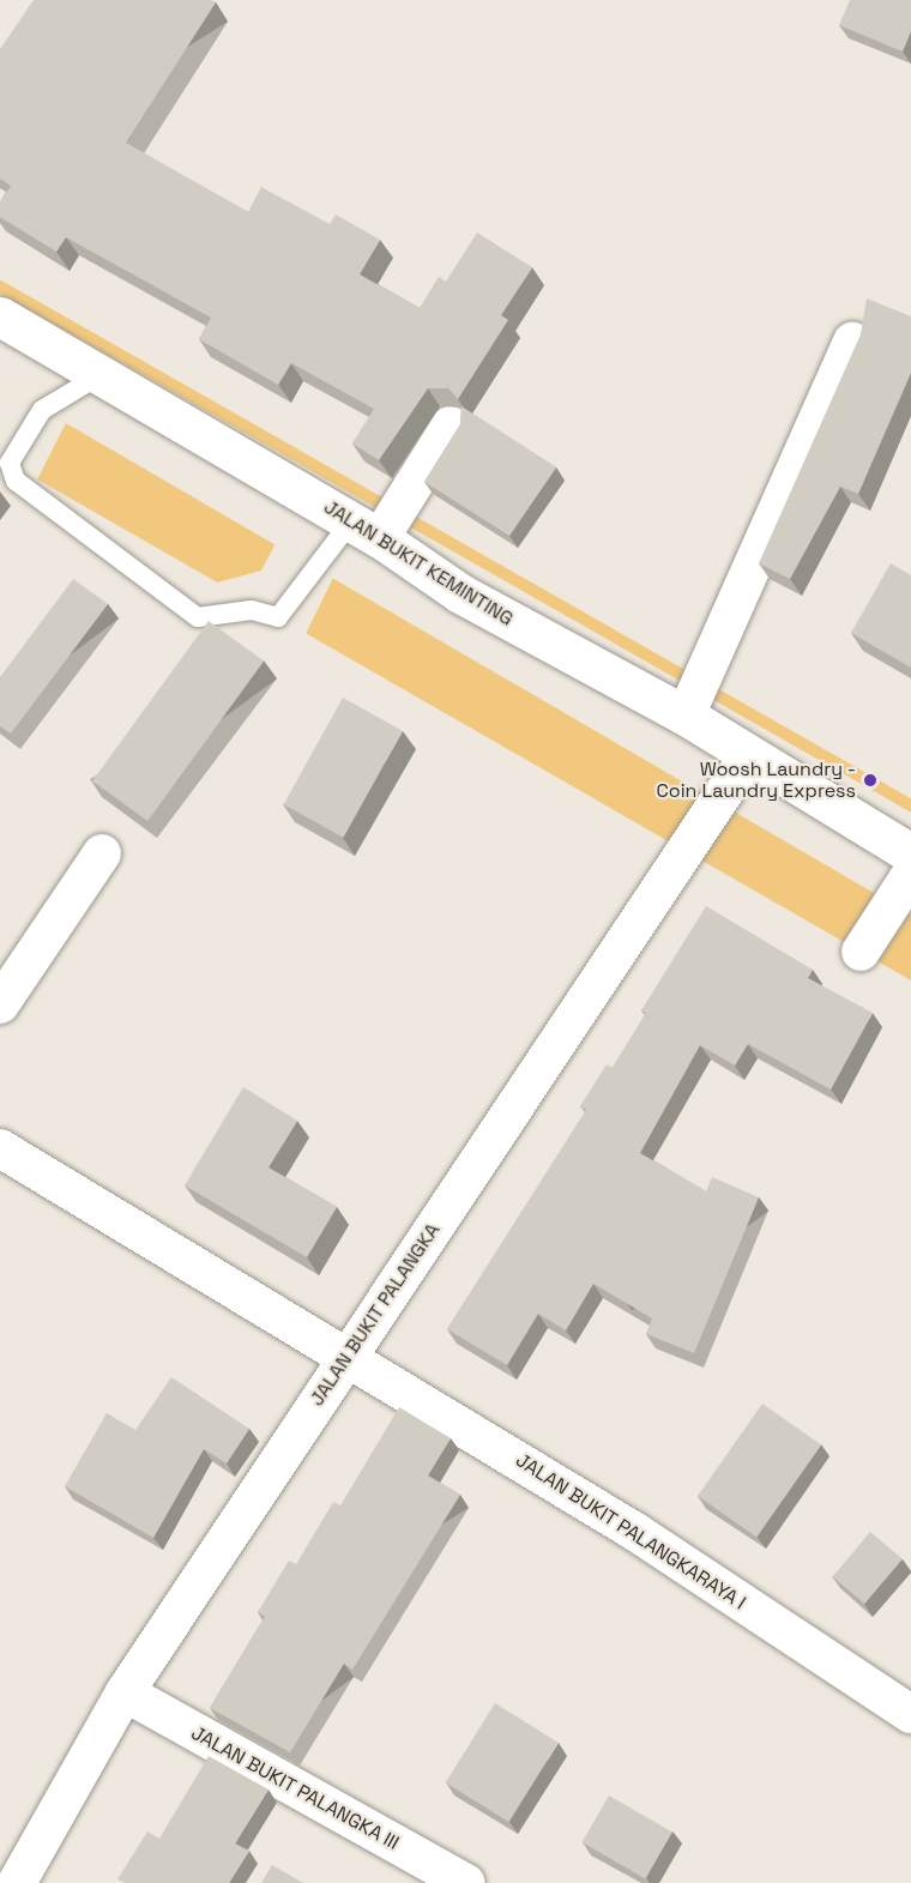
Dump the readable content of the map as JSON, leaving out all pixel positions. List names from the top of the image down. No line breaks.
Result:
{"streets":{"main road":["JALAN BUKIT KEMINTING"],"street":["JALAN BUKIT PALANGKA","JALAN BUKIT PALANGKARAYA I","JALAN BUKIT PALANGKA III"]},"crossings":[["JALAN BUKIT KEMINTING","JALAN BUKIT PALANGKA"],["JALAN BUKIT PALANGKA","JALAN BUKIT PALANGKARAYA I"],["JALAN BUKIT PALANGKA","JALAN BUKIT PALANGKA III"]],"places":["Woosh Laundry - Coin Laundry Express"]}
